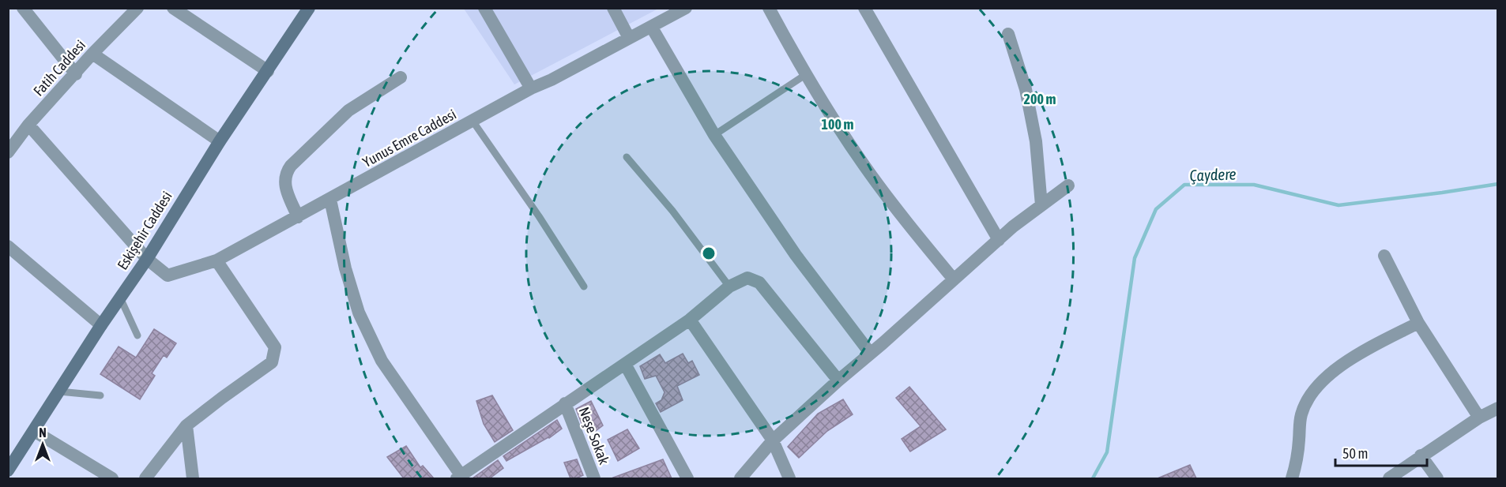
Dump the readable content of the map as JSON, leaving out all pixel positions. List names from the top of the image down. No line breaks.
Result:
{"streets":{"main road":["Eskişehir Caddesi"],"street":["Fatih Caddesi","Yunus Emre Caddesi","Neşe Sokak"]},"crossings":[["Yunus Emre Caddesi","Eskişehir Caddesi"]],"water":["Çaydere"],"scale_bar":"50 m","north":"top","rings":["200 m","100 m"]}
